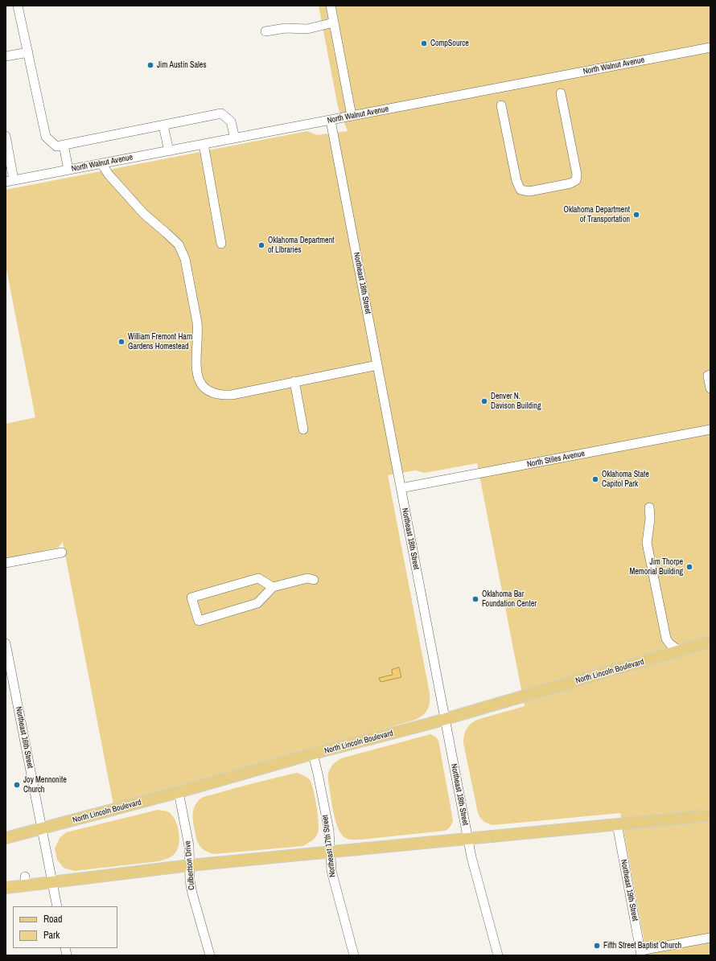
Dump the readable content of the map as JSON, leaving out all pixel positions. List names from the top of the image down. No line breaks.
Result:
{"streets":{"main road":["North Lincoln Boulevard"],"street":["North Walnut Avenue","Northeast 18th Street","North Stiles Avenue","Northeast 16th Street","Northeast 17th Street","Culbertson Drive","Northeast 19th Street"]},"crossings":[["North Walnut Avenue","Northeast 18th Street"],["Northeast 18th Street","North Stiles Avenue"],["Northeast 18th Street","North Lincoln Boulevard"],["North Lincoln Boulevard","Northeast 16th Street"],["North Lincoln Boulevard","Northeast 17th Street"],["North Lincoln Boulevard","Culbertson Drive"]],"places":["CompSource","Jim Austin Sales","Oklahoma Department of Transportation","Oklahoma Department of LIbraries","William Fremont Harn Gardens Homestead","Denver N. Davison Building","Oklahoma State Capitol Park","Jim Thorpe Memorial Building","Oklahoma Bar Foundation Center","Joy Mennonite Church","Fifth Street Baptist Church"],"legend":["Road","Park"]}
